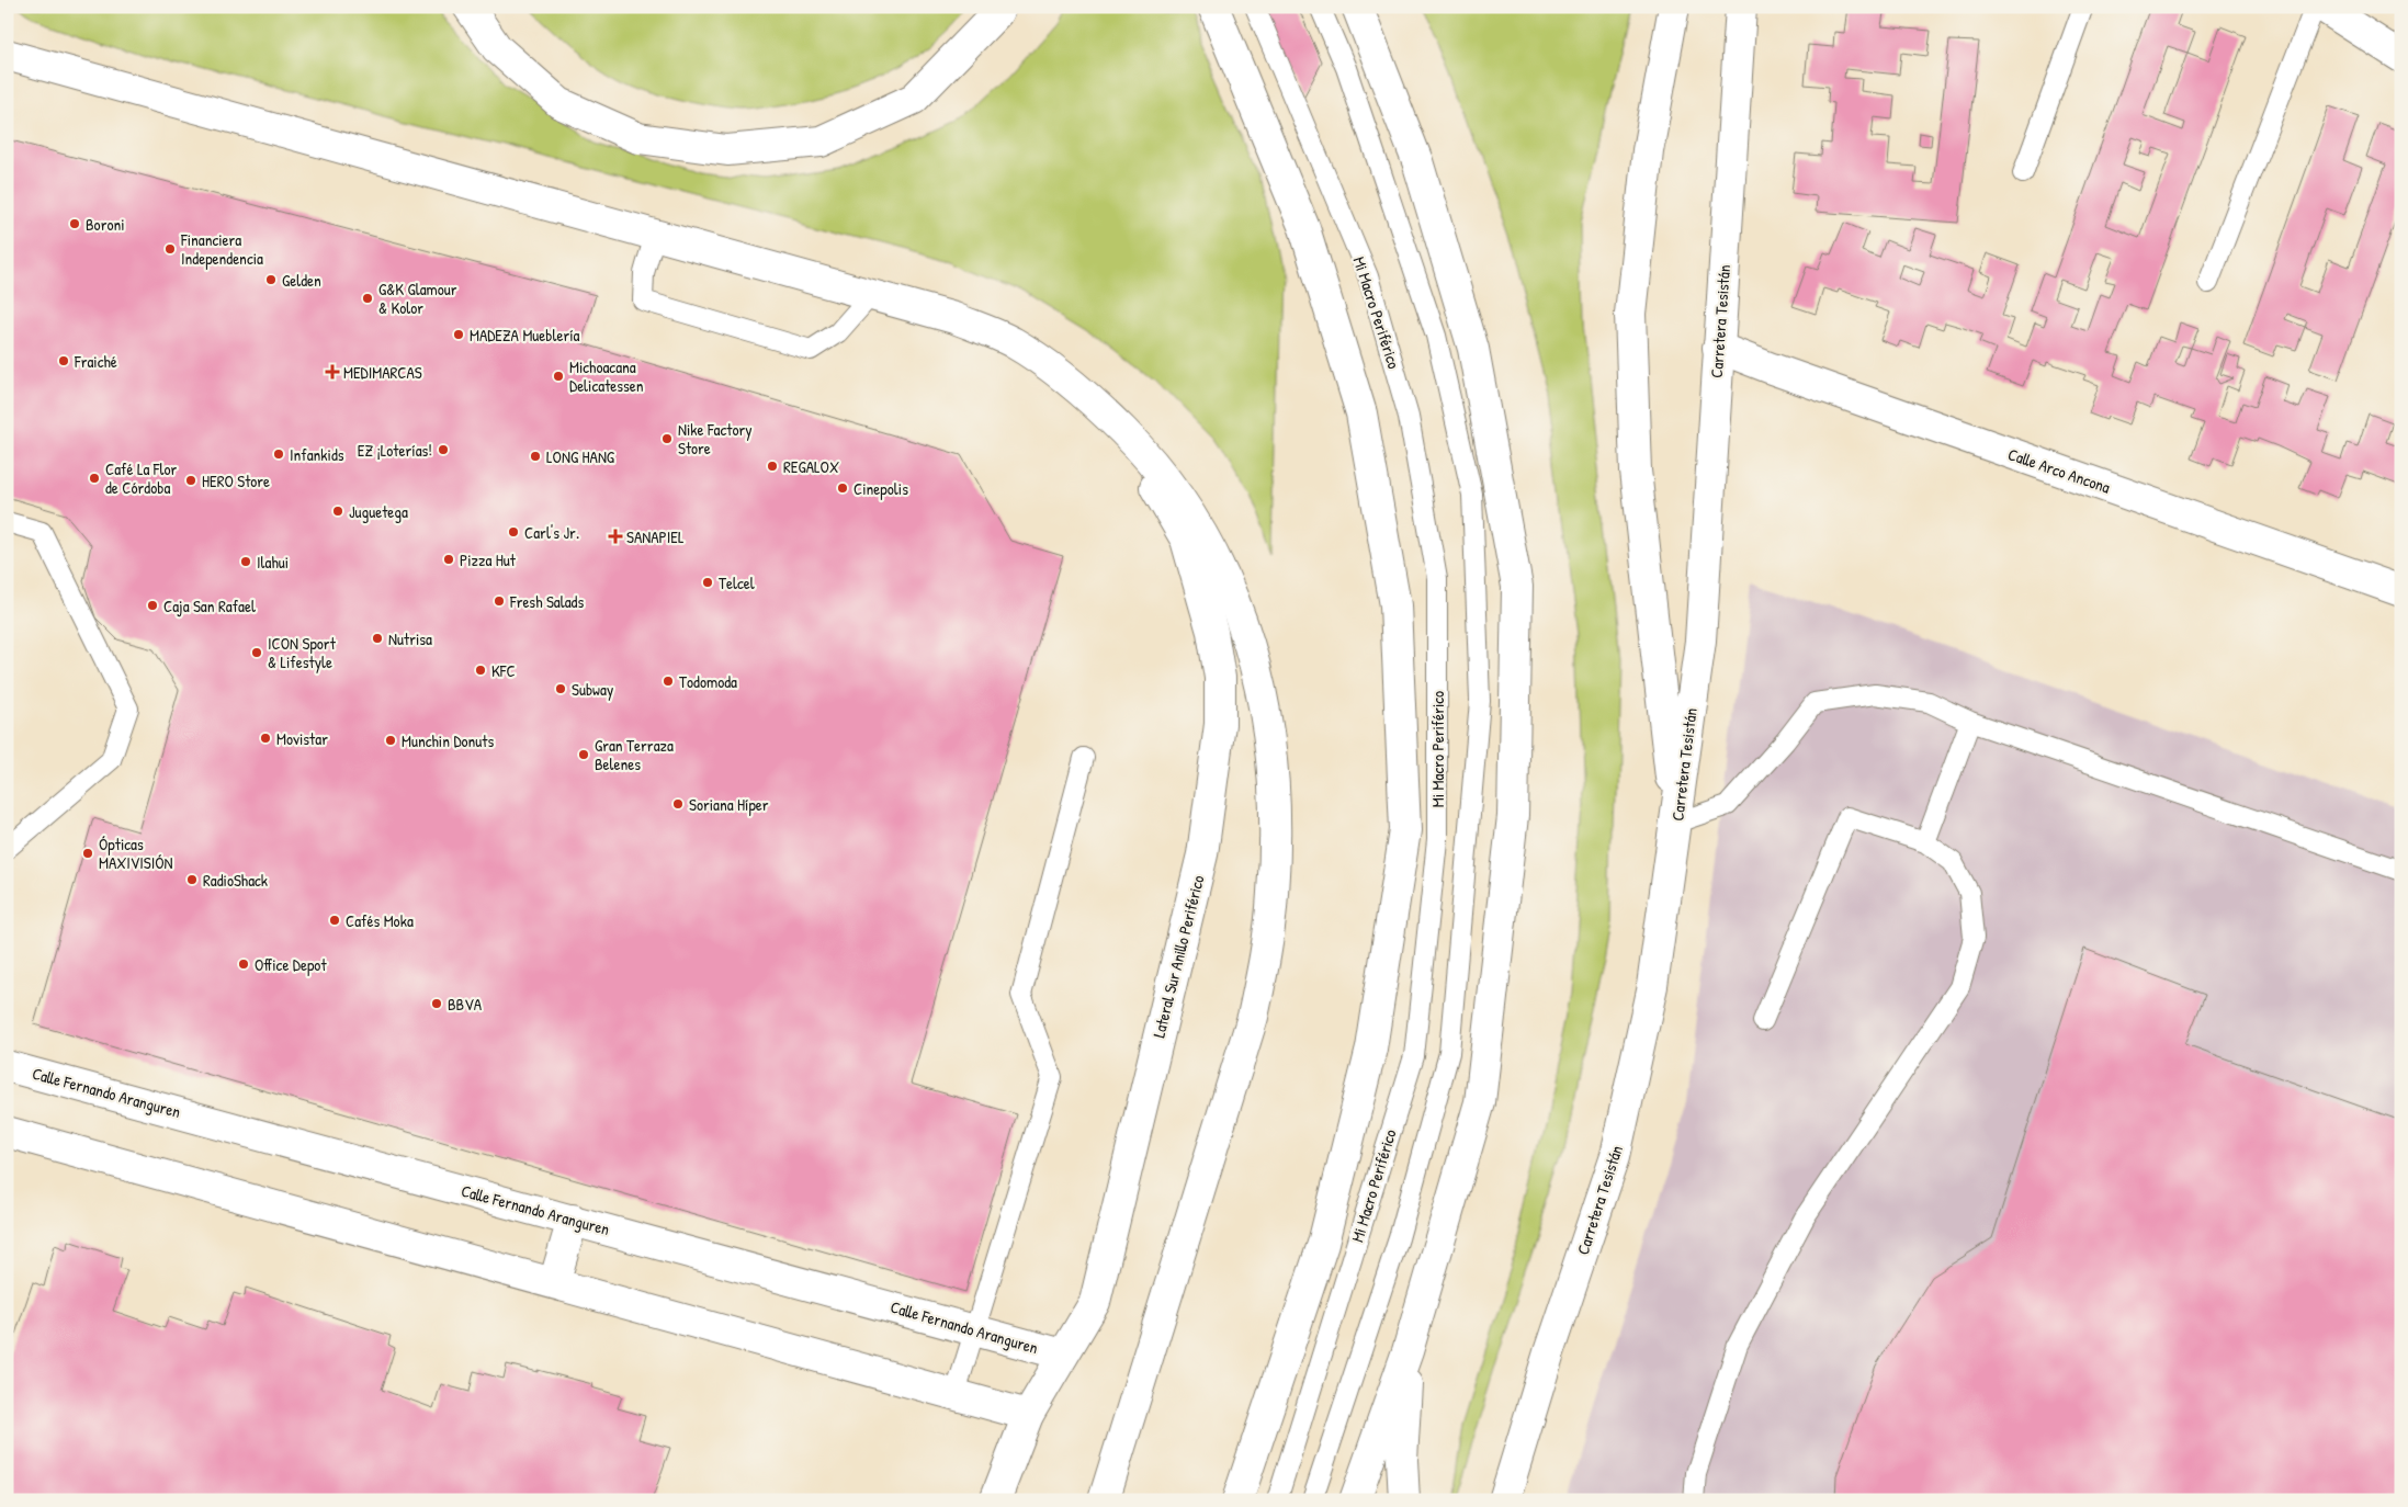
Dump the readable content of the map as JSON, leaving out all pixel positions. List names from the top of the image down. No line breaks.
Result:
{"streets":{"main road":["Carretera Tesistán","Calle Arco Ancona","Lateral Sur Anillo Periférico","Calle Fernando Aranguren"],"lane":["Mi Macro Periférico"]},"crossings":[["Carretera Tesistán","Calle Arco Ancona"],["Lateral Sur Anillo Periférico","Calle Fernando Aranguren"]],"places":{"other":["Boroni","Financiera Independencia","Gelden","G&K Glamour & Kolor","MADEZA Mueblería","Fraiché","Michoacana Delicatessen","Nike Factory Store","EZ ¡Loterías!","Infankids","LONG HANG","REGALOX","Café La Flor de Córdoba","HERO Store","Cinepolis","Juguetega","Carl's Jr.","Pizza Hut","Ilahui","Telcel","Fresh Salads","Caja San Rafael","Nutrisa","ICON Sport & Lifestyle","KFC","Todomoda","Subway","Movistar","Munchin Donuts","Gran Terraza Belenes","Soriana Híper","Ópticas MAXIVISIÓN","RadioShack","Cafés Moka","Office Depot","BBVA"],"health":["MEDIMARCAS","SANAPIEL"]}}
